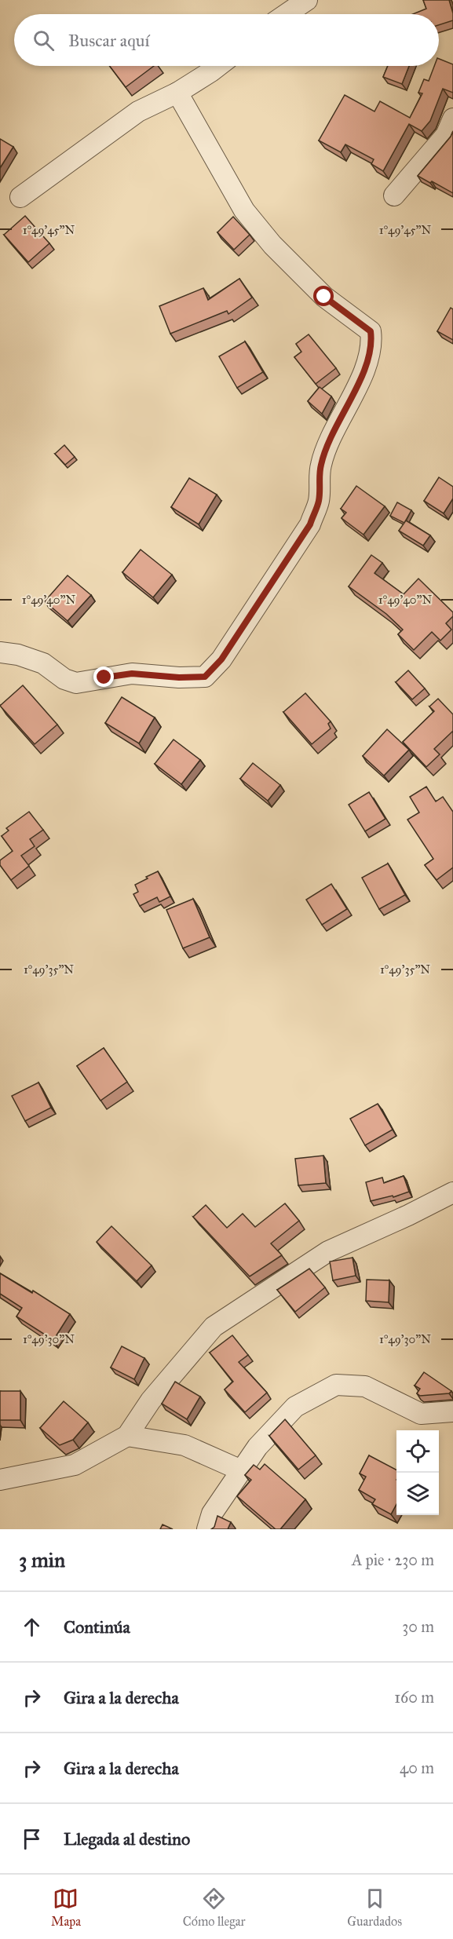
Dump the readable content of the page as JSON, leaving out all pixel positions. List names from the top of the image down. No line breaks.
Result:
{"page":{"search":"Buscar aquí","heading":["3 min","A pie · 230 m"],"list":[["Continúa","30 m"],["Gira a la derecha","160 m"],["Gira a la derecha","40 m"],"Llegada al destino"],"nav":["Mapa","Cómo llegar","Guardados"]},"coordinates":["1°49'45\"N","1°49'40\"N","1°49'35\"N","1°49'30\"N"]}
